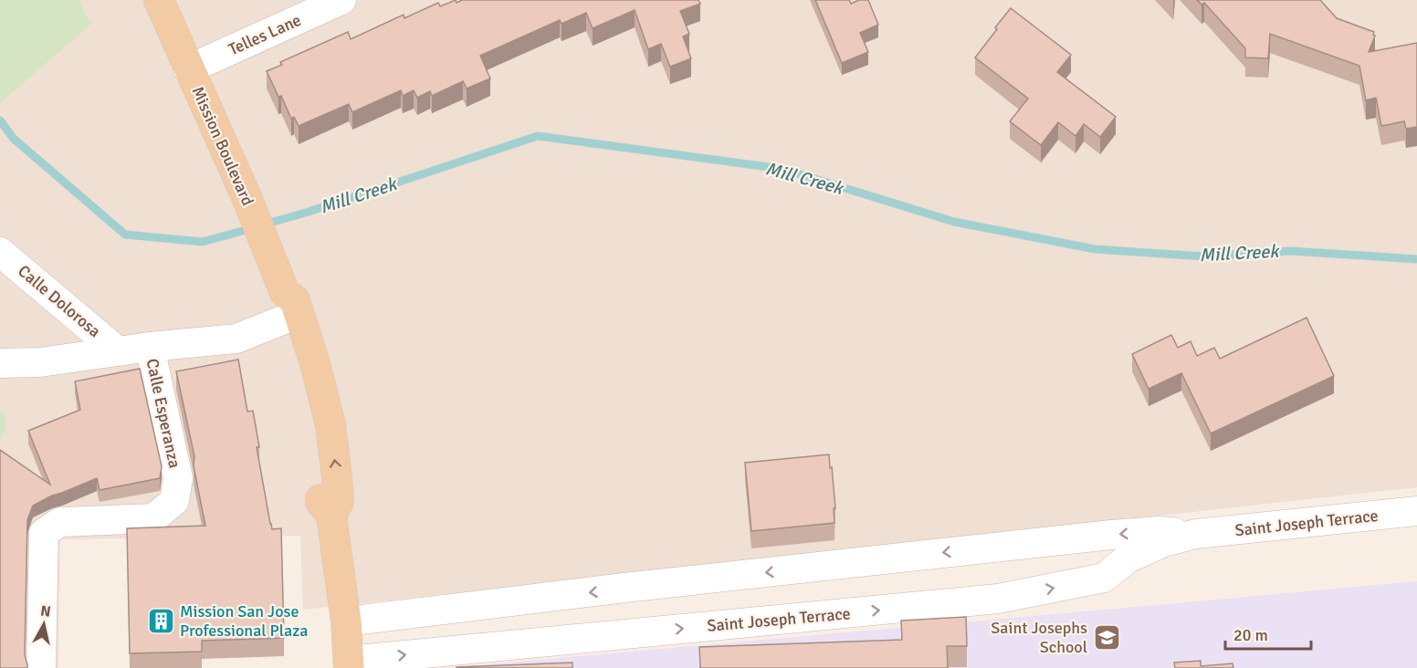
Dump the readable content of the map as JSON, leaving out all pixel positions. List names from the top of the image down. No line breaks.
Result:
{"streets":{"main road":["Mission Boulevard"],"street":["Telles Lane","Calle Dolorosa","Calle Esperanza","Saint Joseph Terrace"]},"crossings":[["Telles Lane","Mission Boulevard"],["Mission Boulevard","Saint Joseph Terrace"]],"water":["Mill Creek"],"places":{"building":["Mission San Jose Professional Plaza"],"school or university":["Saint Josephs School"]},"scale_bar":"20 m","north":"top"}
